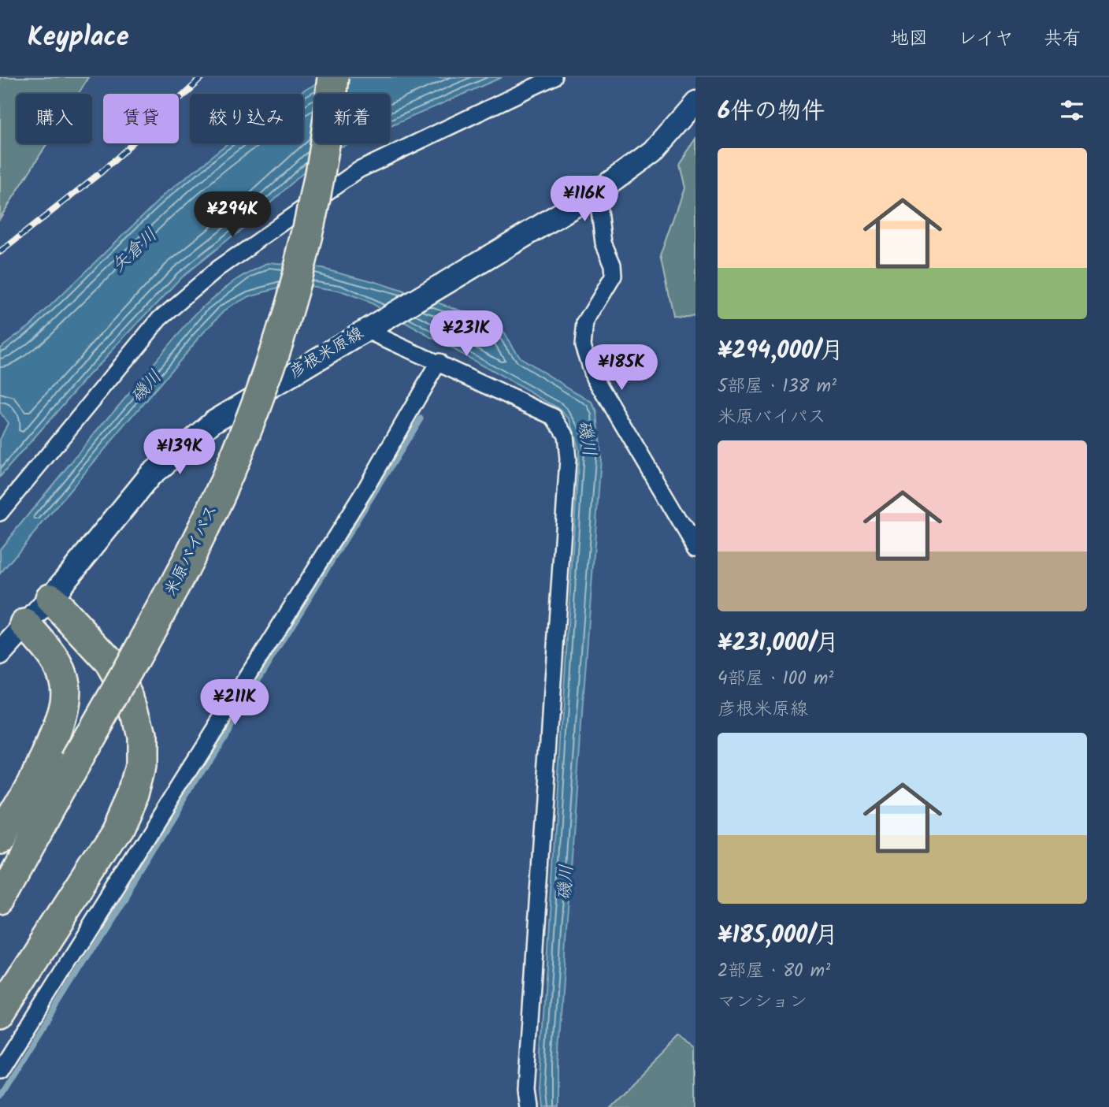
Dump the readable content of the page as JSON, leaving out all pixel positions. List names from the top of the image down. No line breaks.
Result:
{"streets":{"highway":["米原バイパス"],"main road":["彦根米原線"]},"water":["矢倉川","磯川"],"page":{"header":"Keyplace","nav":["地図","レイヤ","共有"],"heading":"6件の物件","chip":["購入","賃貸","絞り込み","新着"],"list":[{"name":"¥294,000/月","note":"5部屋 · 138 m² · 米原バイパス"},{"name":"¥231,000/月","note":"4部屋 · 100 m² · 彦根米原線"},{"name":"¥185,000/月","note":"2部屋 · 80 m² · マンション"}],"price":["¥116K","¥294K","¥231K","¥185K","¥139K","¥211K"]}}
